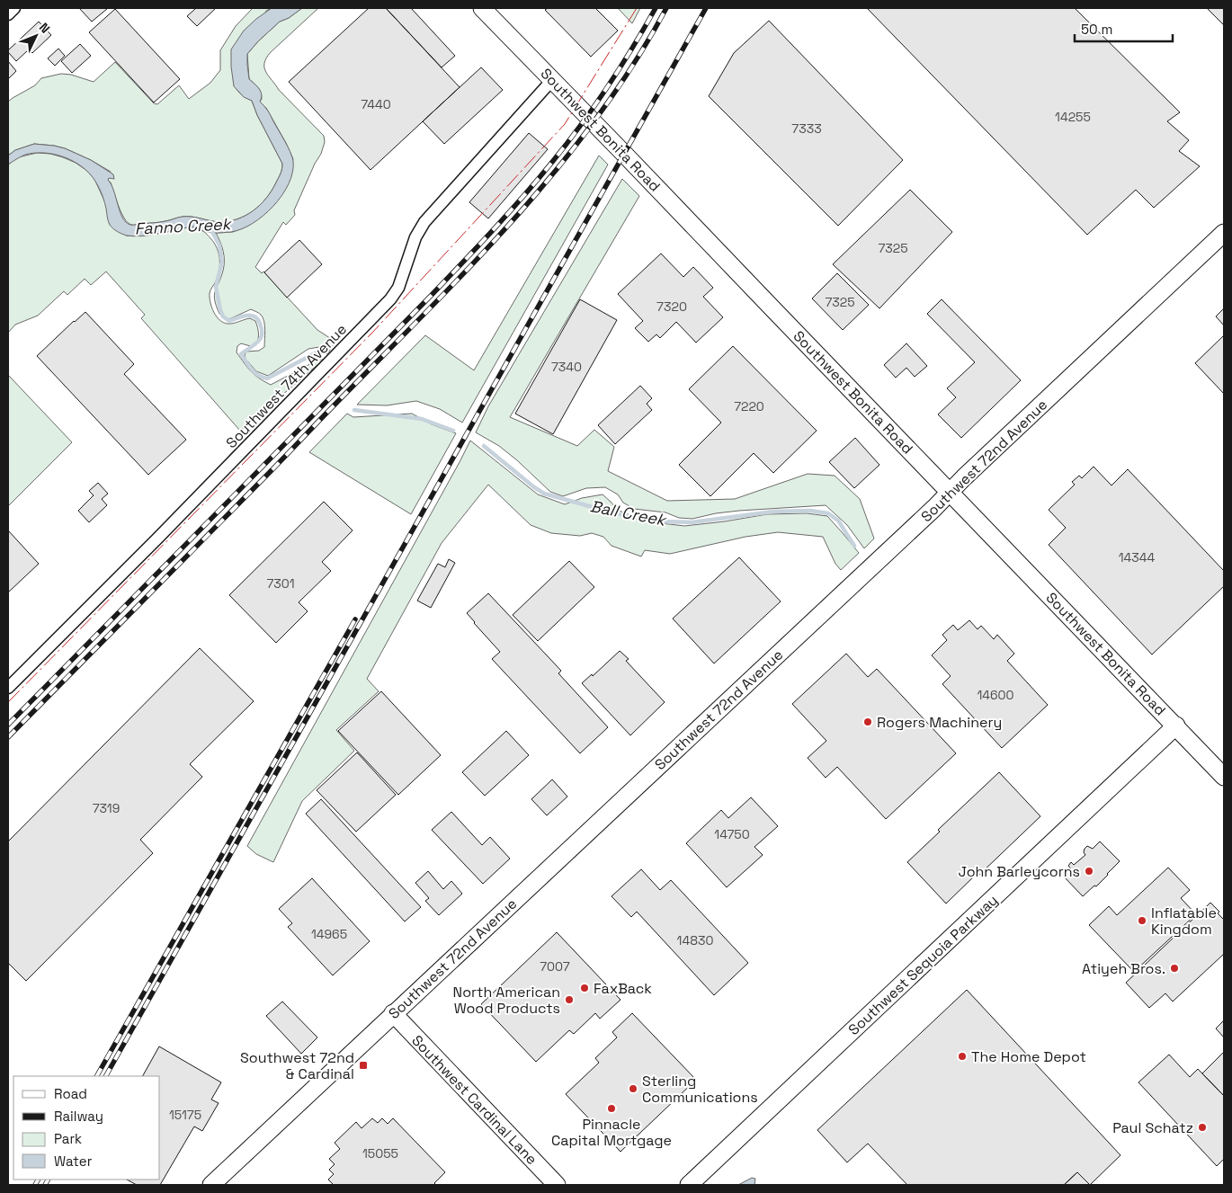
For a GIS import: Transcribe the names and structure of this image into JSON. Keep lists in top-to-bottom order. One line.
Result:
{"streets":{"main road":["Southwest Bonita Road","Southwest 72nd Avenue","Southwest Sequoia Parkway","Southwest Cardinal Lane"],"street":["Southwest 74th Avenue"]},"crossings":[["Southwest Bonita Road","Southwest 74th Avenue"],["Southwest Bonita Road","Southwest 72nd Avenue"],["Southwest Bonita Road","Southwest Sequoia Parkway"],["Southwest 72nd Avenue","Southwest Cardinal Lane"]],"water":["Fanno Creek","Ball Creek"],"places":{"other":["Rogers Machinery","John Barleycorns","Inflatable Kingdom","Atiyeh Bros.","FaxBack","North American Wood Products","The Home Depot","Sterling Communications","Pinnacle Capital Mortgage","Paul Schatz"],"transit":["Southwest 72nd & Cardinal"]},"house_numbers":["7440","14255","7333","7325","7325","7320","7340","7220","14344","7301","14600","7319","14750","14965","14830","7007","15175","15055"],"legend":["Road","Railway","Park","Water"],"scale_bar":"50 m","north":"top right"}
